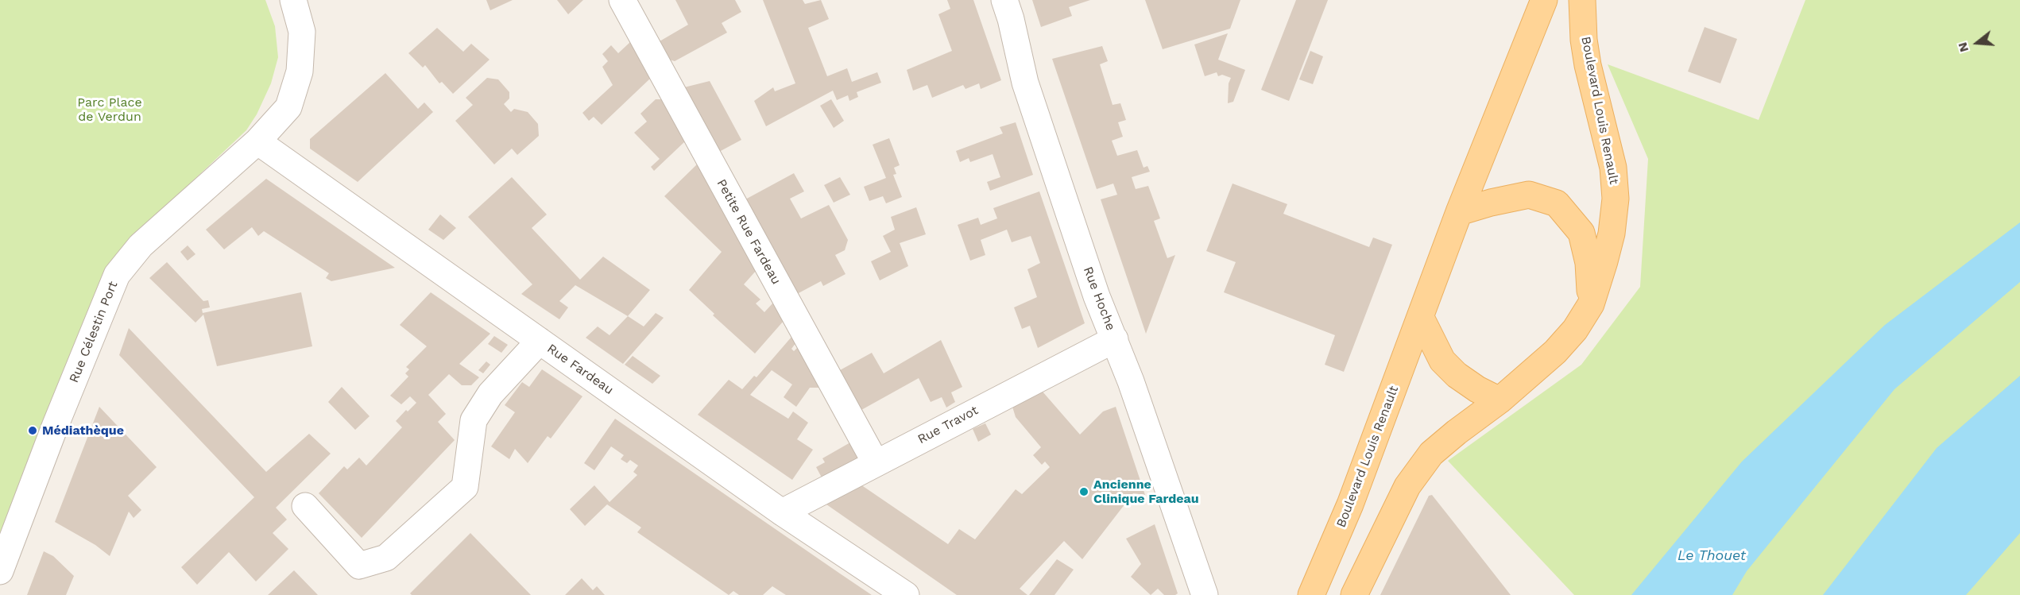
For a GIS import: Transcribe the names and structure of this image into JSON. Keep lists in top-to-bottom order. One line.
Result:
{"streets":{"main road":["Boulevard Louis Renault"],"street":["Petite Rue Fardeau","Rue Hoche","Rue Célestin Port","Rue Fardeau","Rue Travot"]},"crossings":[["Petite Rue Fardeau","Rue Travot"],["Rue Hoche","Rue Travot"],["Rue Célestin Port","Rue Fardeau"],["Rue Fardeau","Rue Travot"]],"water":["Le Thouet"],"parks":["Parc Place de Verdun"],"places":["Médiathèque","Ancienne Clinique Fardeau"],"north":"left"}
